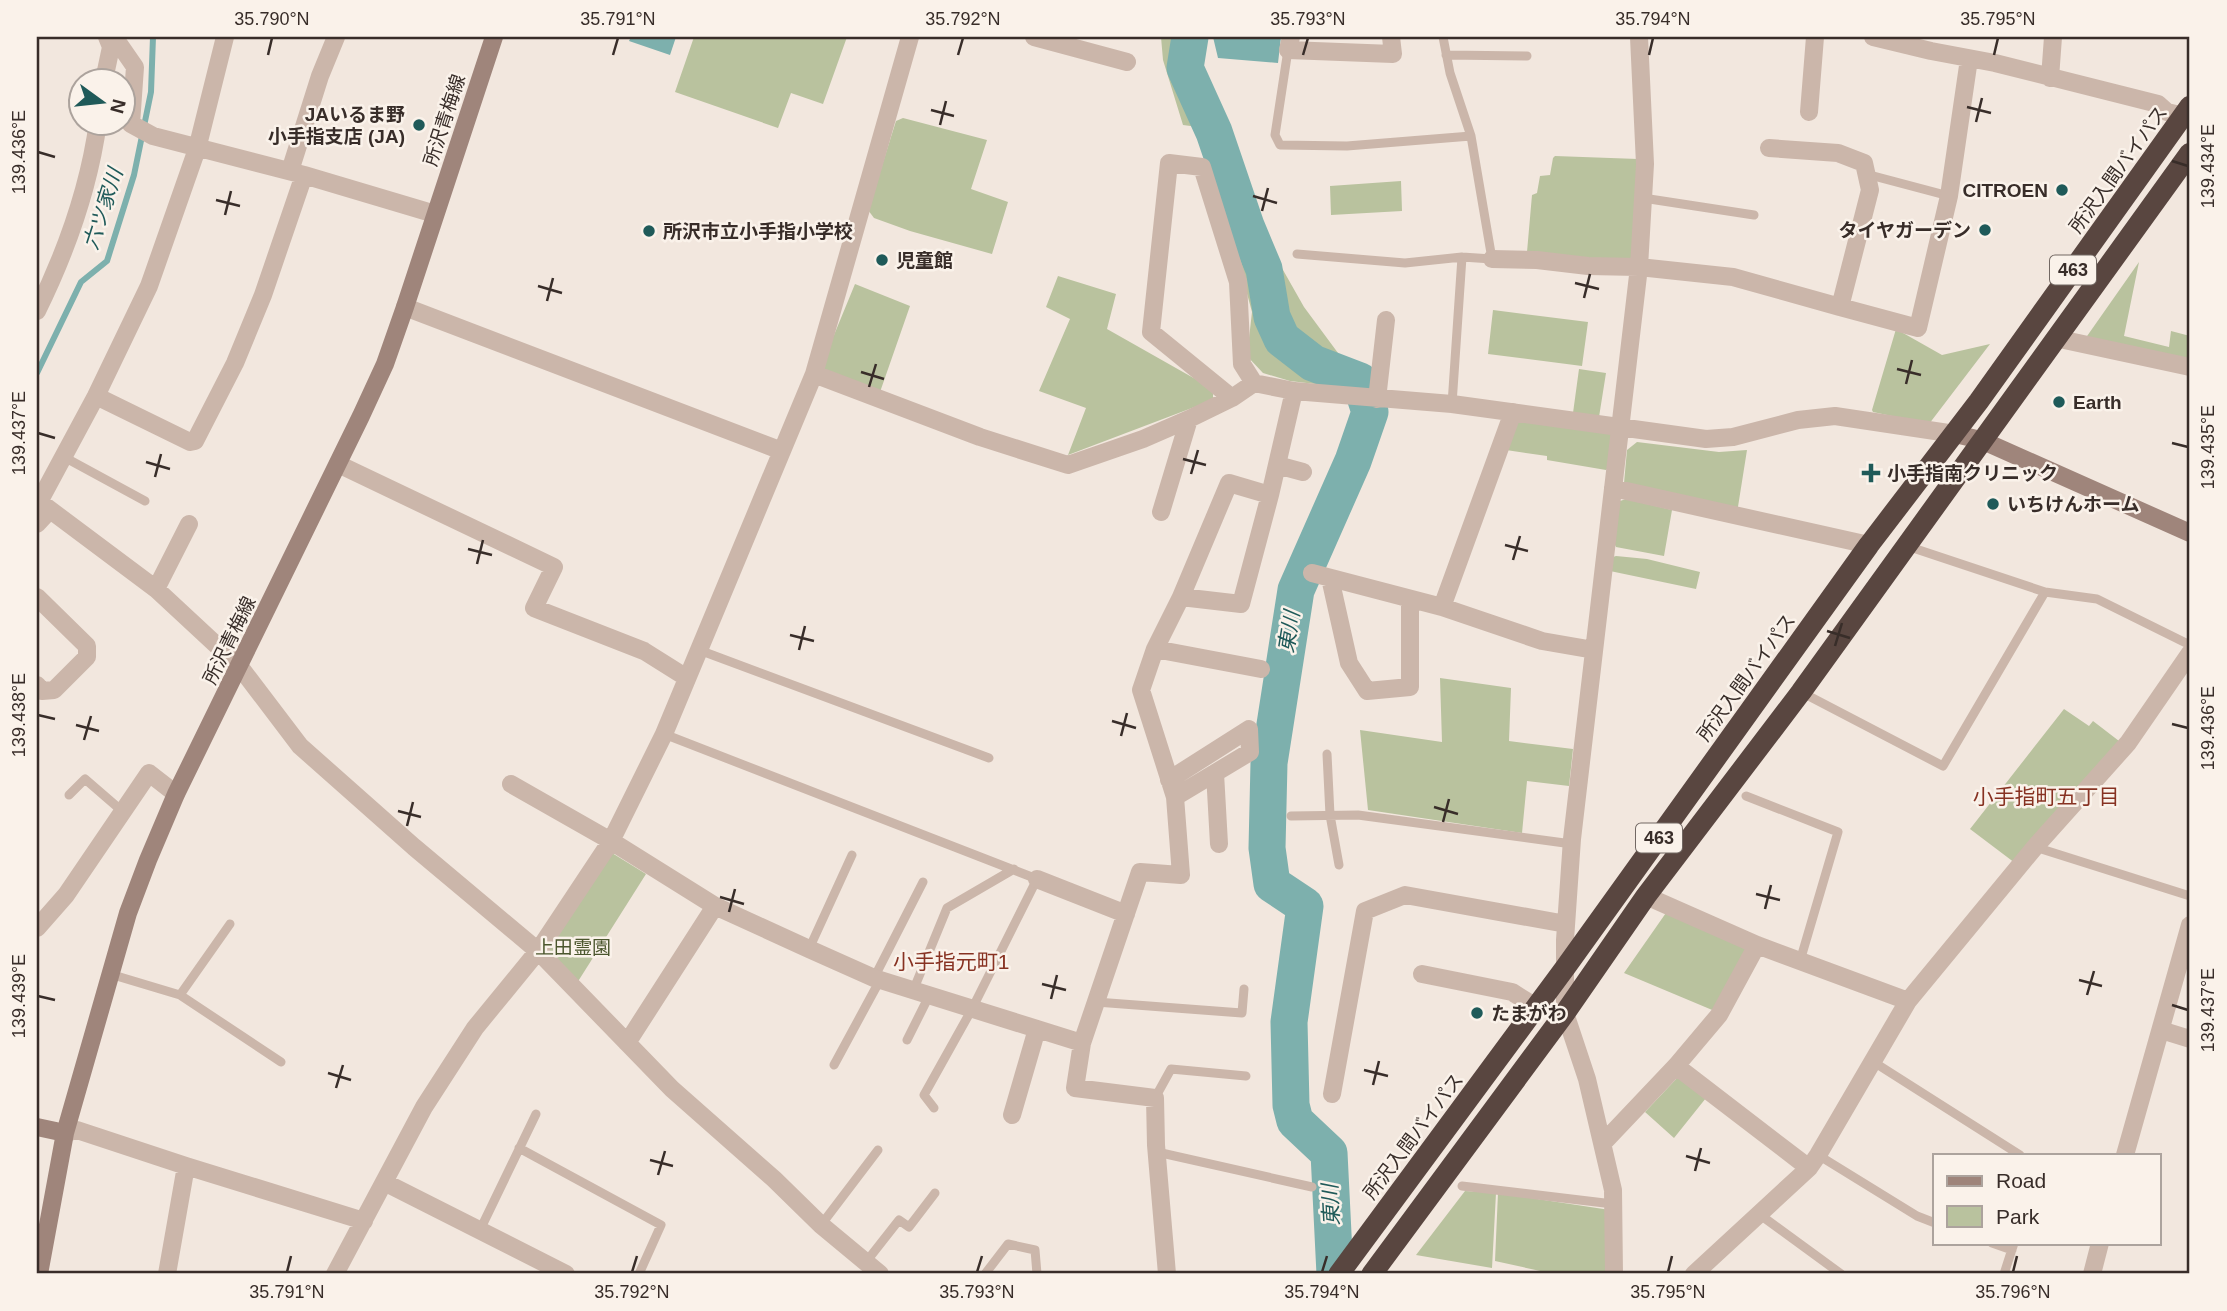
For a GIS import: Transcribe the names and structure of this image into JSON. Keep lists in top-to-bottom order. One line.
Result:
{"streets":{"highway":["所沢入間バイパス","463"],"main road":["所沢青梅線"]},"districts":["小手指町五丁目","小手指元町1"],"water":["六ツ家川","東川"],"parks":["上田霊園"],"places":{"other":["JAいるま野 小手指支店 (JA)","CITROEN","タイヤガーデン","所沢市立小手指小学校","児童館","Earth","いちけんホーム","たまがわ"],"health":["小手指南クリニック"]},"legend":["Road","Park"],"north":"right","coordinates":["35.790°N","35.791°N","35.792°N","35.793°N","35.794°N","35.795°N","139.436°E","139.434°E","139.437°E","139.435°E","139.438°E","139.439°E","35.796°N"]}
